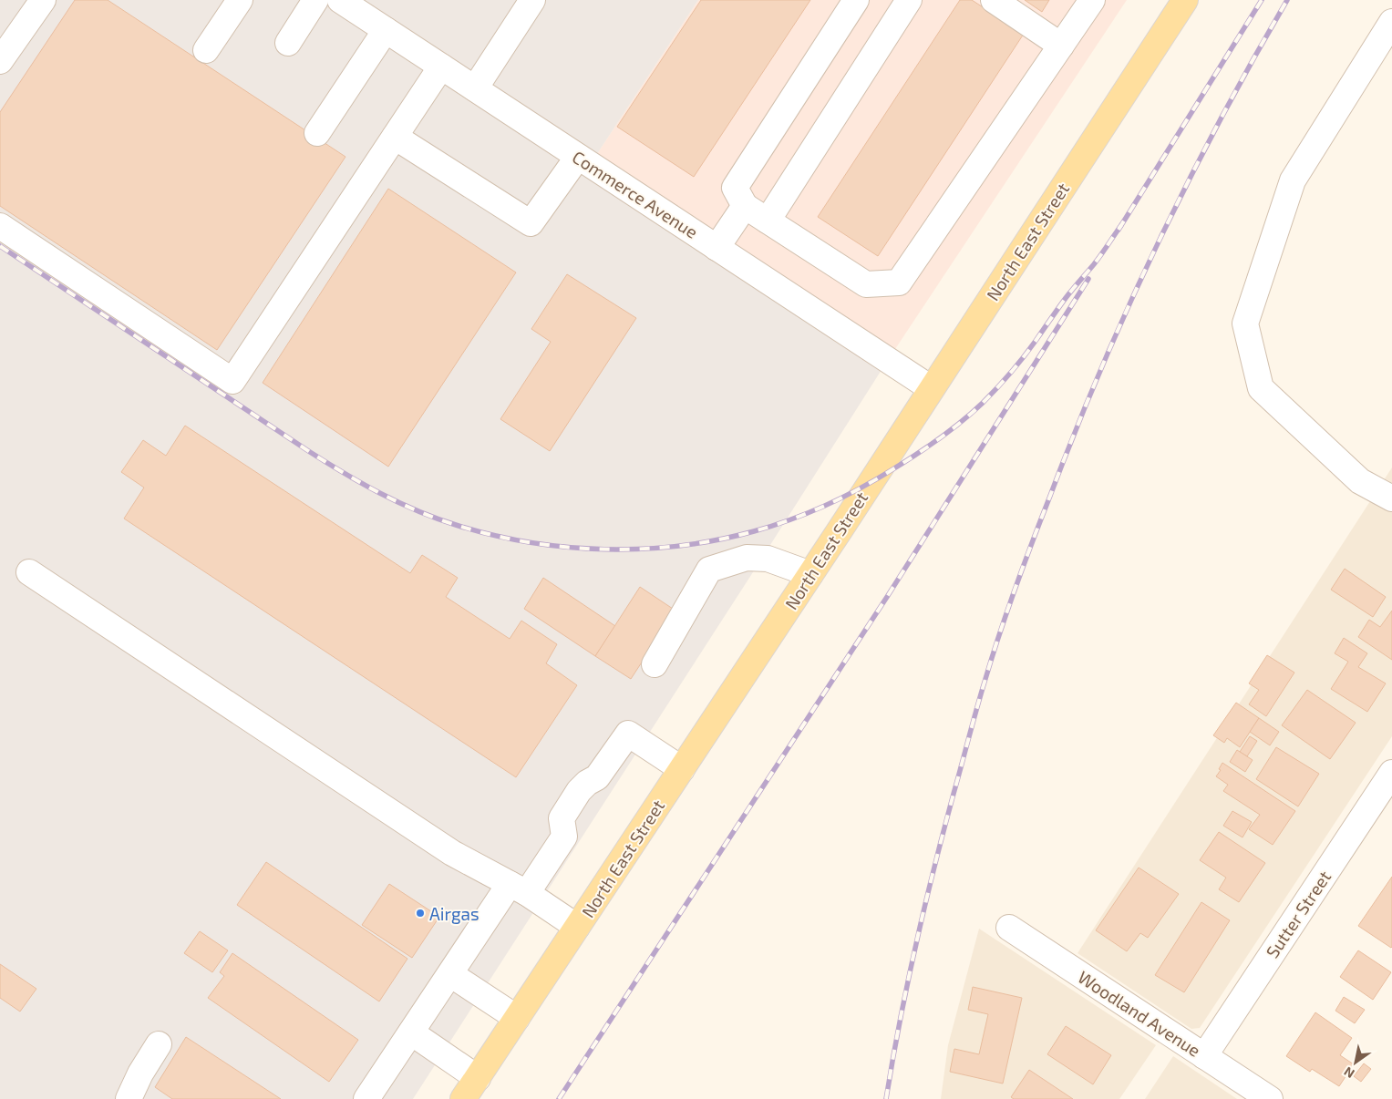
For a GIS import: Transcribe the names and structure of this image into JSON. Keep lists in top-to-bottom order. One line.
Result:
{"streets":{"main road":["North East Street"],"street":["Commerce Avenue","Sutter Street","Woodland Avenue"]},"crossings":[["Commerce Avenue","North East Street"],["Sutter Street","Woodland Avenue"]],"places":["Airgas"],"north":"bottom left"}
